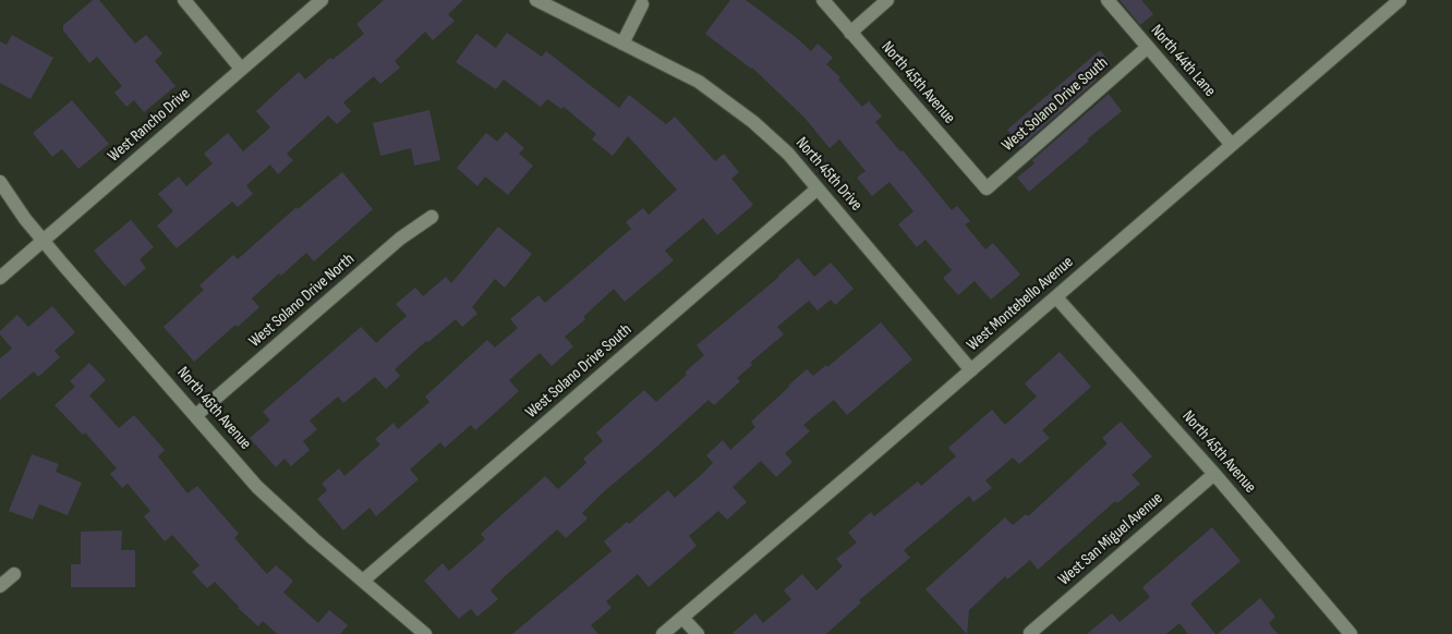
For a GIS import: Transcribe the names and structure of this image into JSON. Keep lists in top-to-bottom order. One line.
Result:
{"streets":{"street":["North 44th Lane","North 45th Avenue","West Solano Drive South","West Rancho Drive","North 45th Drive","West Solano Drive North","West Montebello Avenue","North 46th Avenue","West San Miguel Avenue"]},"crossings":[["North 44th Lane","West Solano Drive South"],["North 44th Lane","West Montebello Avenue"],["North 45th Avenue","West Solano Drive South"],["North 45th Avenue","West Montebello Avenue"],["North 45th Avenue","West San Miguel Avenue"],["West Solano Drive South","North 45th Drive"],["West Solano Drive South","North 46th Avenue"],["West Rancho Drive","North 46th Avenue"],["North 45th Drive","West Montebello Avenue"],["West Solano Drive North","North 46th Avenue"]]}
